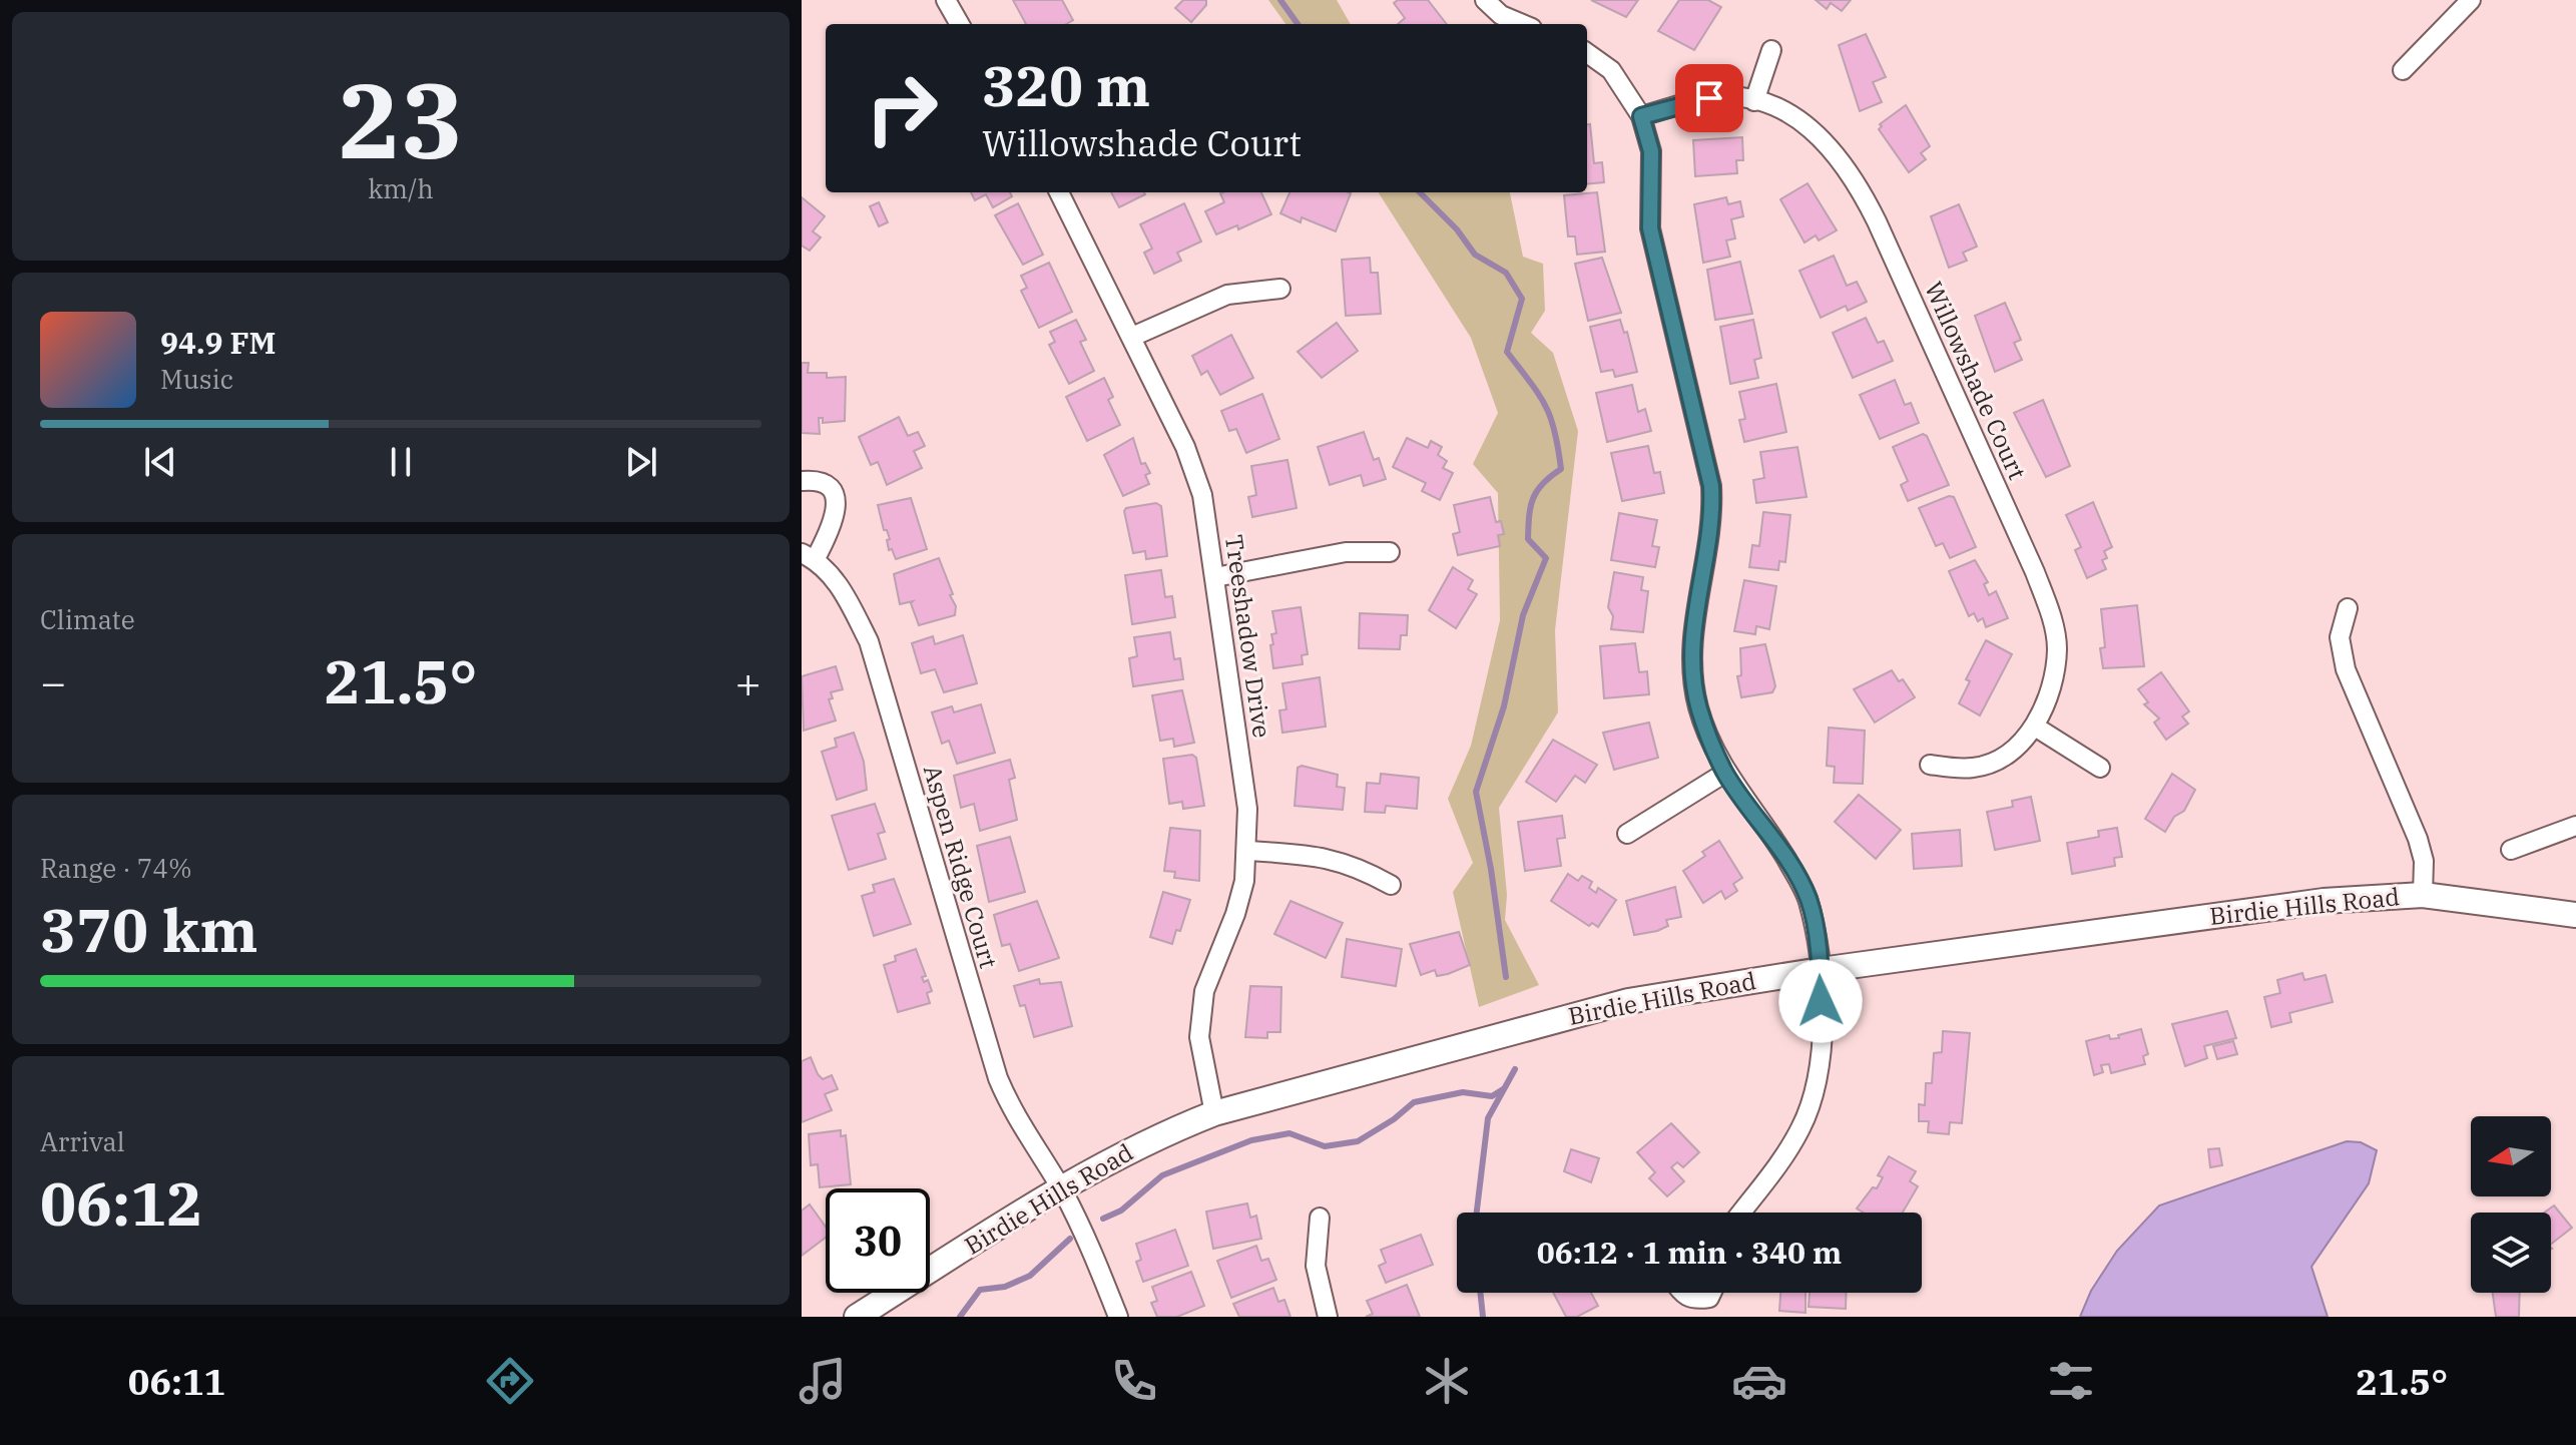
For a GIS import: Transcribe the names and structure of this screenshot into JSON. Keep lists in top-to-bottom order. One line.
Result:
{"streets":{"main road":["Birdie Hills Road"],"street":["Willowshade Court","Treeshadow Drive","Aspen Ridge Court"]},"crossings":[["Treeshadow Drive","Birdie Hills Road"],["Aspen Ridge Court","Birdie Hills Road"]],"north":"left","page":{"tile":[["23","km/h"],"Climate",["Range · 74%","370 km"],["Arrival","06:12"]],"turn":["320 m","Willowshade Court"],"song":["94.9 FM","Music"],"heat":["−","21.5°","+"],"limit":"30","trip":"06:12 · 1 min · 340 m","tabs":["06:11","21.5°"]}}
